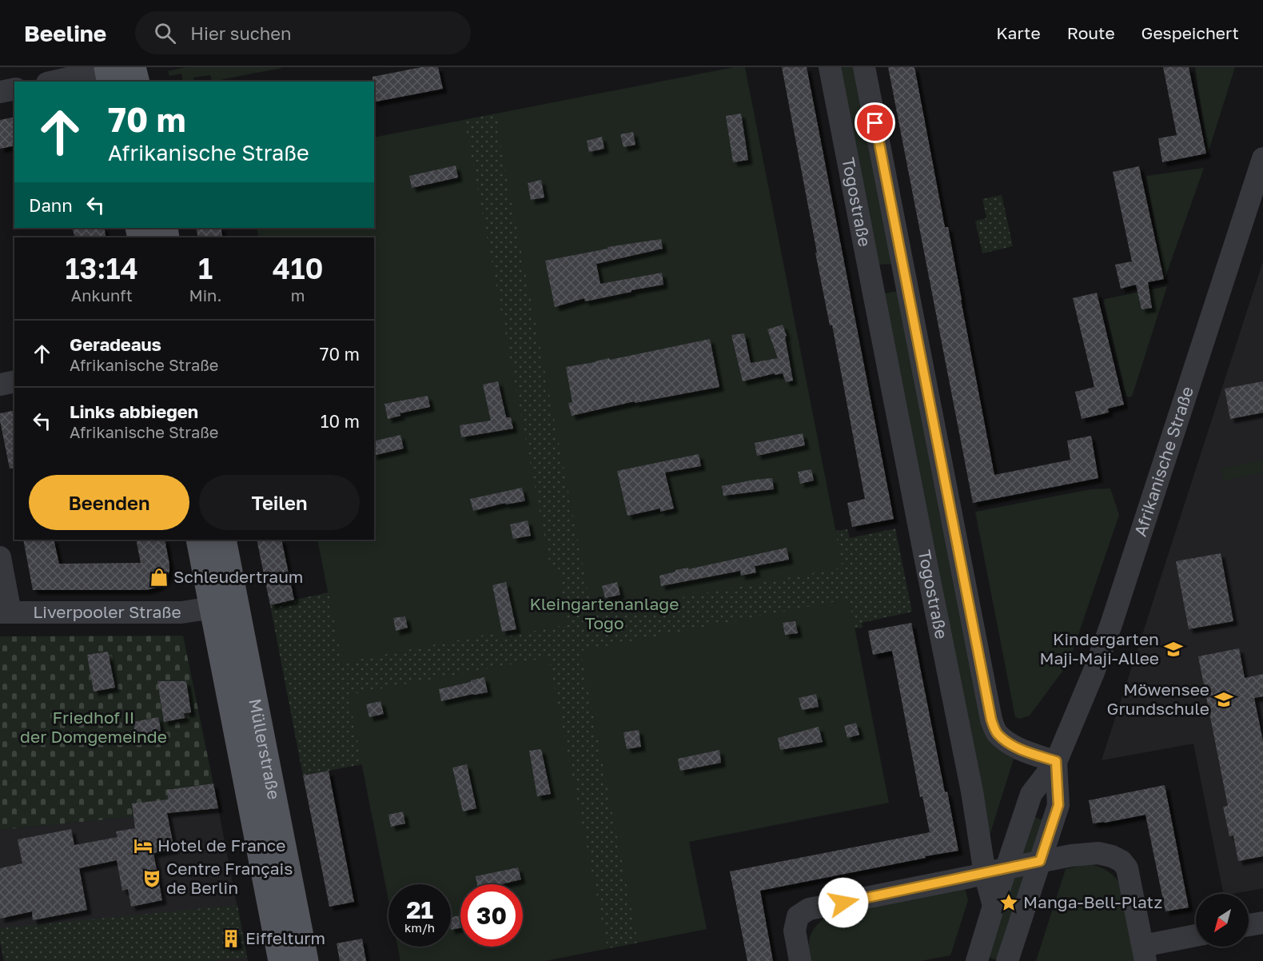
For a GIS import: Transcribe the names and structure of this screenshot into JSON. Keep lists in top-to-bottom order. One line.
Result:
{"streets":{"main road":["Müllerstraße"],"street":["Togostraße","Afrikanische Straße","Liverpooler Straße"]},"crossings":[["Togostraße","Afrikanische Straße"],["Liverpooler Straße","Müllerstraße"]],"parks":["Kleingartenanlage Togo","Friedhof II der Domgemeinde"],"places":{"shop":["Schleudertraum"],"school or university":["Kindergarten Maji-Maji-Allee","Möwensee Grundschule"],"hotel":["Hotel de France"],"theatre":["Centre Français de Berlin"],"place":["Manga-Bell-Platz"],"building":["Eiffelturm"]},"north":"bottom left","page":{"header":"Beeline","search":"Hier suchen","nav":["Karte","Route","Gespeichert"],"turn":["70 m","Afrikanische Straße"],"then":"Dann","eta":["13:14","Ankunft","1","Min.","410","m"],"list":[{"name":"Geradeaus","note":"Afrikanische Straße","value":"70 m"},{"name":"Links abbiegen","note":"Afrikanische Straße","value":"10 m"}],"buttons":["Beenden","Teilen"],"speed":"21 km/h","limit":"30"}}
